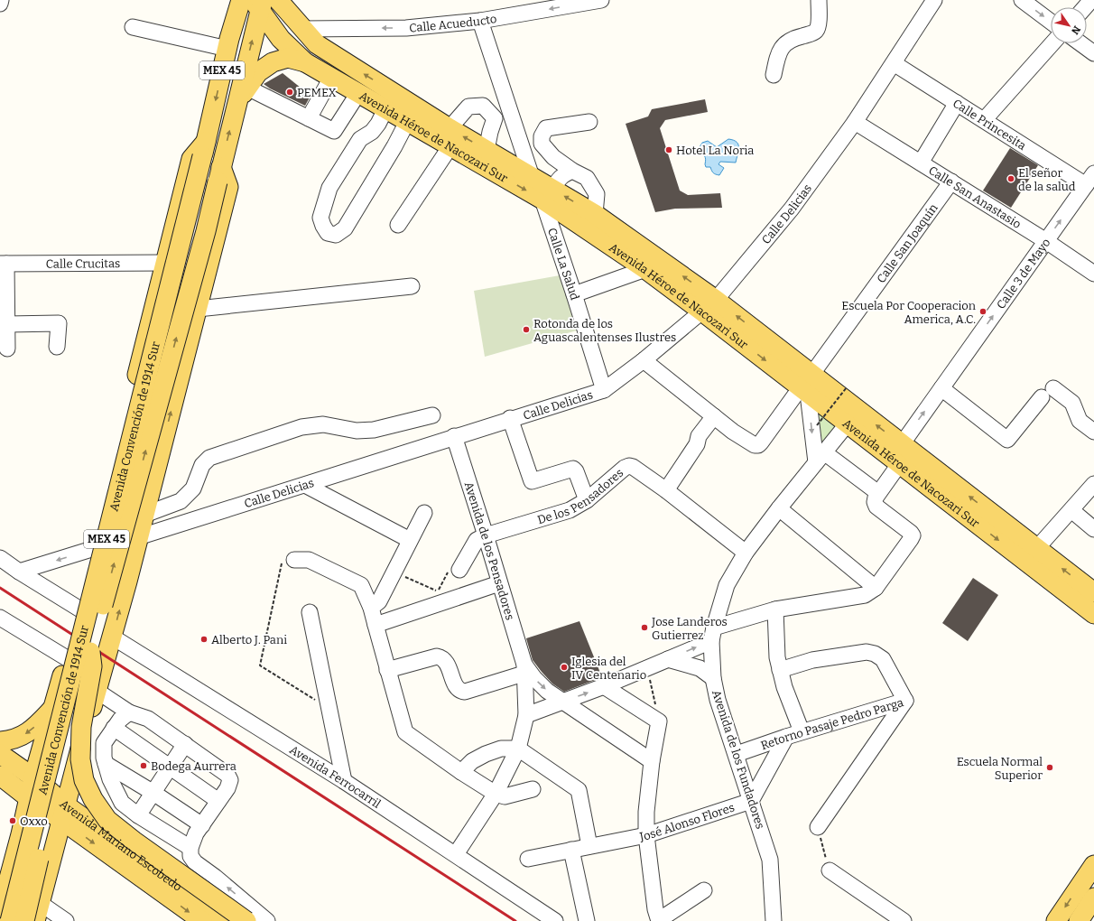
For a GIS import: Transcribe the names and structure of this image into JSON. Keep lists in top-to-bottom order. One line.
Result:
{"streets":{"main road":["MEX 45","Avenida Héroe de Nacozari Sur","Avenida Convención de 1914 Sur","Avenida Mariano Escobedo"],"street":["Calle Acueducto","Calle Princesita","Calle San Anastasio","Calle Delicias","Calle San Joaquín","Calle Crucitas","Calle La Salud","Calle 3 de Mayo","De los Pensadores","Avenida de los Pensadores","Retorno Pasaje Pedro Parga","Avenida de los Fundadores","Avenida Ferrocarril","José Alonso Flores"]},"crossings":[["Calle Acueducto","Avenida Héroe de Nacozari Sur"],["MEX 45","Avenida Héroe de Nacozari Sur"],["MEX 45","Avenida Convención de 1914 Sur"],["Calle Princesita","Calle Delicias"],["Calle Princesita","Calle 3 de Mayo"],["Avenida Héroe de Nacozari Sur","Calle Delicias"],["Avenida Héroe de Nacozari Sur","Calle San Joaquín"],["Avenida Héroe de Nacozari Sur","Calle La Salud"],["Avenida Héroe de Nacozari Sur","Calle 3 de Mayo"],["Avenida Héroe de Nacozari Sur","Avenida de los Fundadores"],["Calle San Anastasio","Calle Delicias"],["Calle San Anastasio","Calle San Joaquín"],["Calle San Anastasio","Calle 3 de Mayo"],["Calle Delicias","Calle La Salud"],["Calle Delicias","Avenida Convención de 1914 Sur"],["Calle Delicias","Avenida de los Pensadores"],["Calle Crucitas","Avenida Convención de 1914 Sur"],["Avenida Convención de 1914 Sur","Avenida Mariano Escobedo"],["De los Pensadores","Avenida de los Pensadores"],["Avenida de los Pensadores","Avenida Ferrocarril"],["Retorno Pasaje Pedro Parga","Avenida de los Fundadores"],["Avenida de los Fundadores","José Alonso Flores"]],"one_way":["Calle Acueducto","Calle 3 de Mayo"],"places":["PEMEX","Hotel La Noria","El señor de la salud","Escuela Por Cooperacion America, A.C.","Rotonda de los Aguascalentenses Ilustres","Jose Landeros Gutierrez","Alberto J. Pani","Iglesia del IV Centenario","Bodega Aurrera","Escuela Normal Superior","Oxxo"],"north":"bottom right"}
